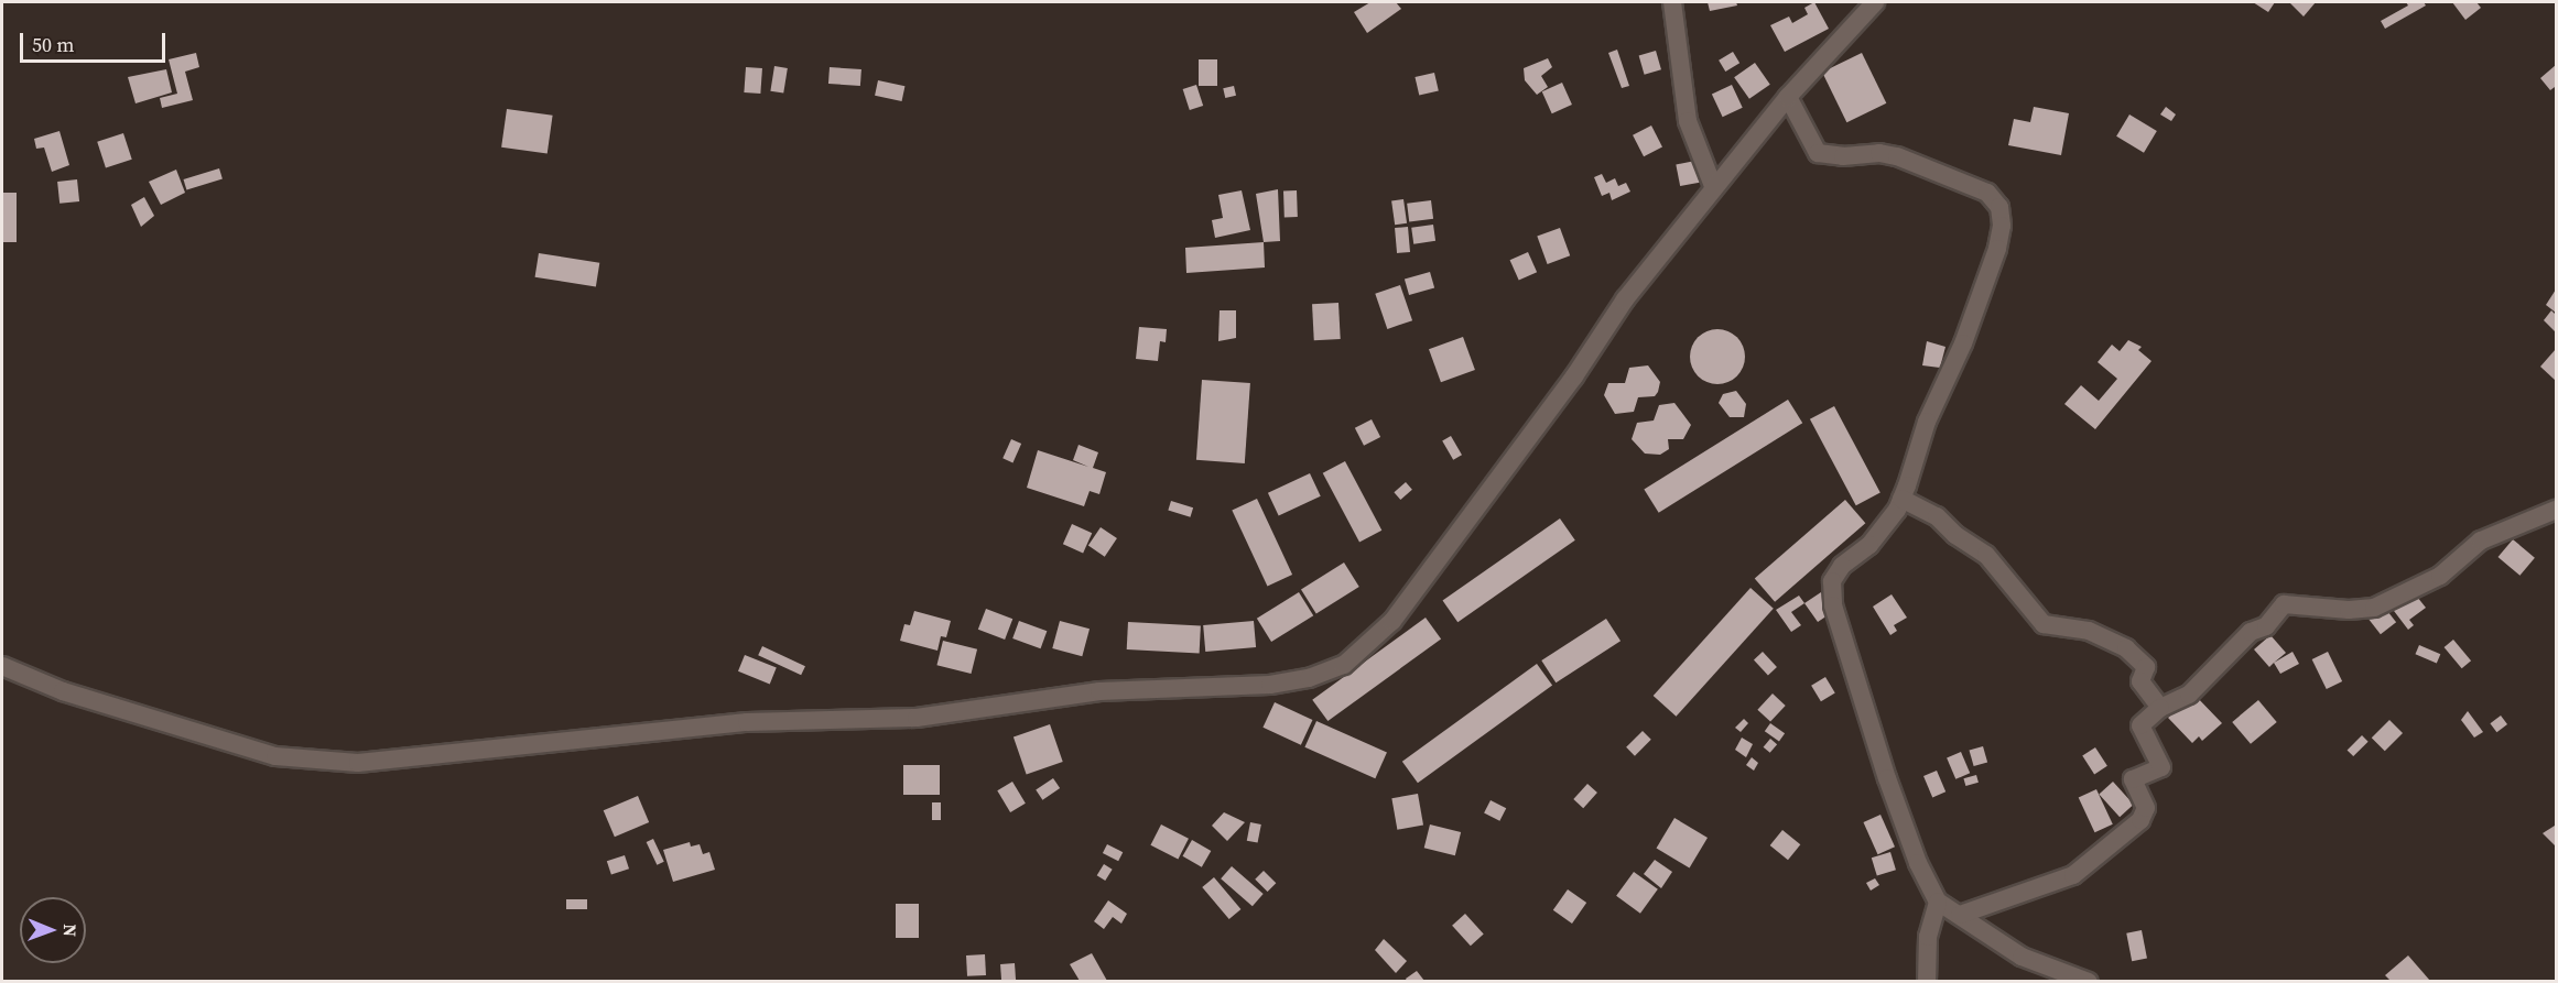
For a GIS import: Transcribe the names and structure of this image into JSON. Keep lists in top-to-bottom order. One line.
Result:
{"scale_bar":"50 m","north":"right"}
